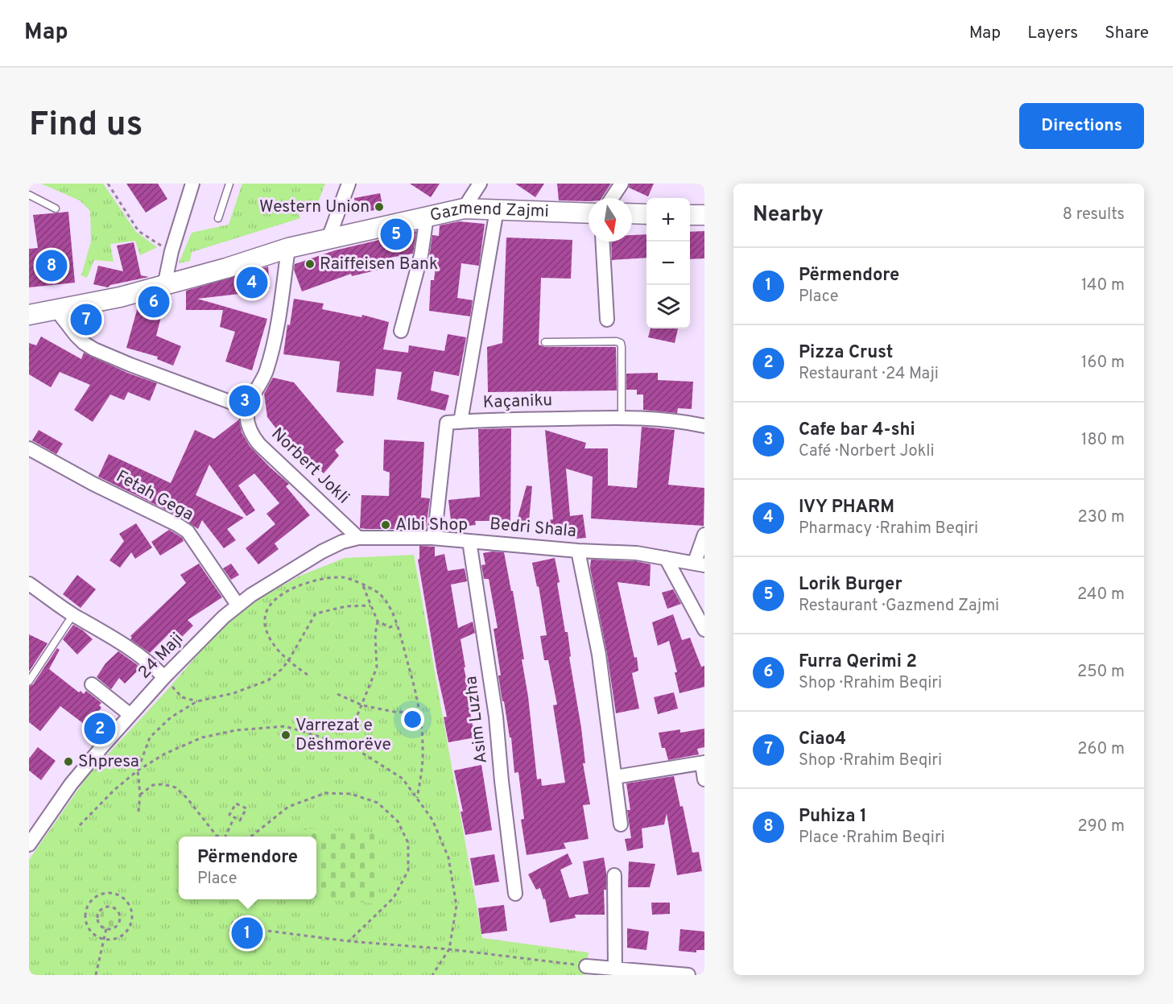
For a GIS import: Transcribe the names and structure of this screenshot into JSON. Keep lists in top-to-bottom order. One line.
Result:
{"streets":{"street":["Gazmend Zajmi","Kaçaniku","Norbert Jokli","Fetah Gega","Bedri Shala","24 Maji","Asim Luzha"]},"crossings":[["Kaçaniku","Bedri Shala"],["Norbert Jokli","Bedri Shala"],["Norbert Jokli","24 Maji"],["Fetah Gega","24 Maji"],["Bedri Shala","24 Maji"],["Bedri Shala","Asim Luzha"]],"places":["Western Union","Raiffeisen Bank","Albi Shop","Varrezat e Dëshmorëve","Shpresa"],"north":"bottom","page":{"header":"Map","nav":["Map","Layers","Share"],"buttons":"Directions","title":"Find us","heading":["Nearby","8 results"],"map_buttons":["+","−"],"pins":["5","8","4","6","7","3","2","1"],"list":[{"mark":"1","name":"Përmendore","note":"Place","value":"140 m"},{"mark":"2","name":"Pizza Crust","note":"Restaurant · 24 Maji","value":"160 m"},{"mark":"3","name":"Cafe bar 4-shi","note":"Café · Norbert Jokli","value":"180 m"},{"mark":"4","name":"IVY PHARM","note":"Pharmacy · Rrahim Beqiri","value":"230 m"},{"mark":"5","name":"Lorik Burger","note":"Restaurant · Gazmend Zajmi","value":"240 m"},{"mark":"6","name":"Furra Qerimi 2","note":"Shop · Rrahim Beqiri","value":"250 m"},{"mark":"7","name":"Ciao4","note":"Shop · Rrahim Beqiri","value":"260 m"},{"mark":"8","name":"Puhiza 1","note":"Place · Rrahim Beqiri","value":"290 m"}],"popup":["Përmendore","Place"]}}
